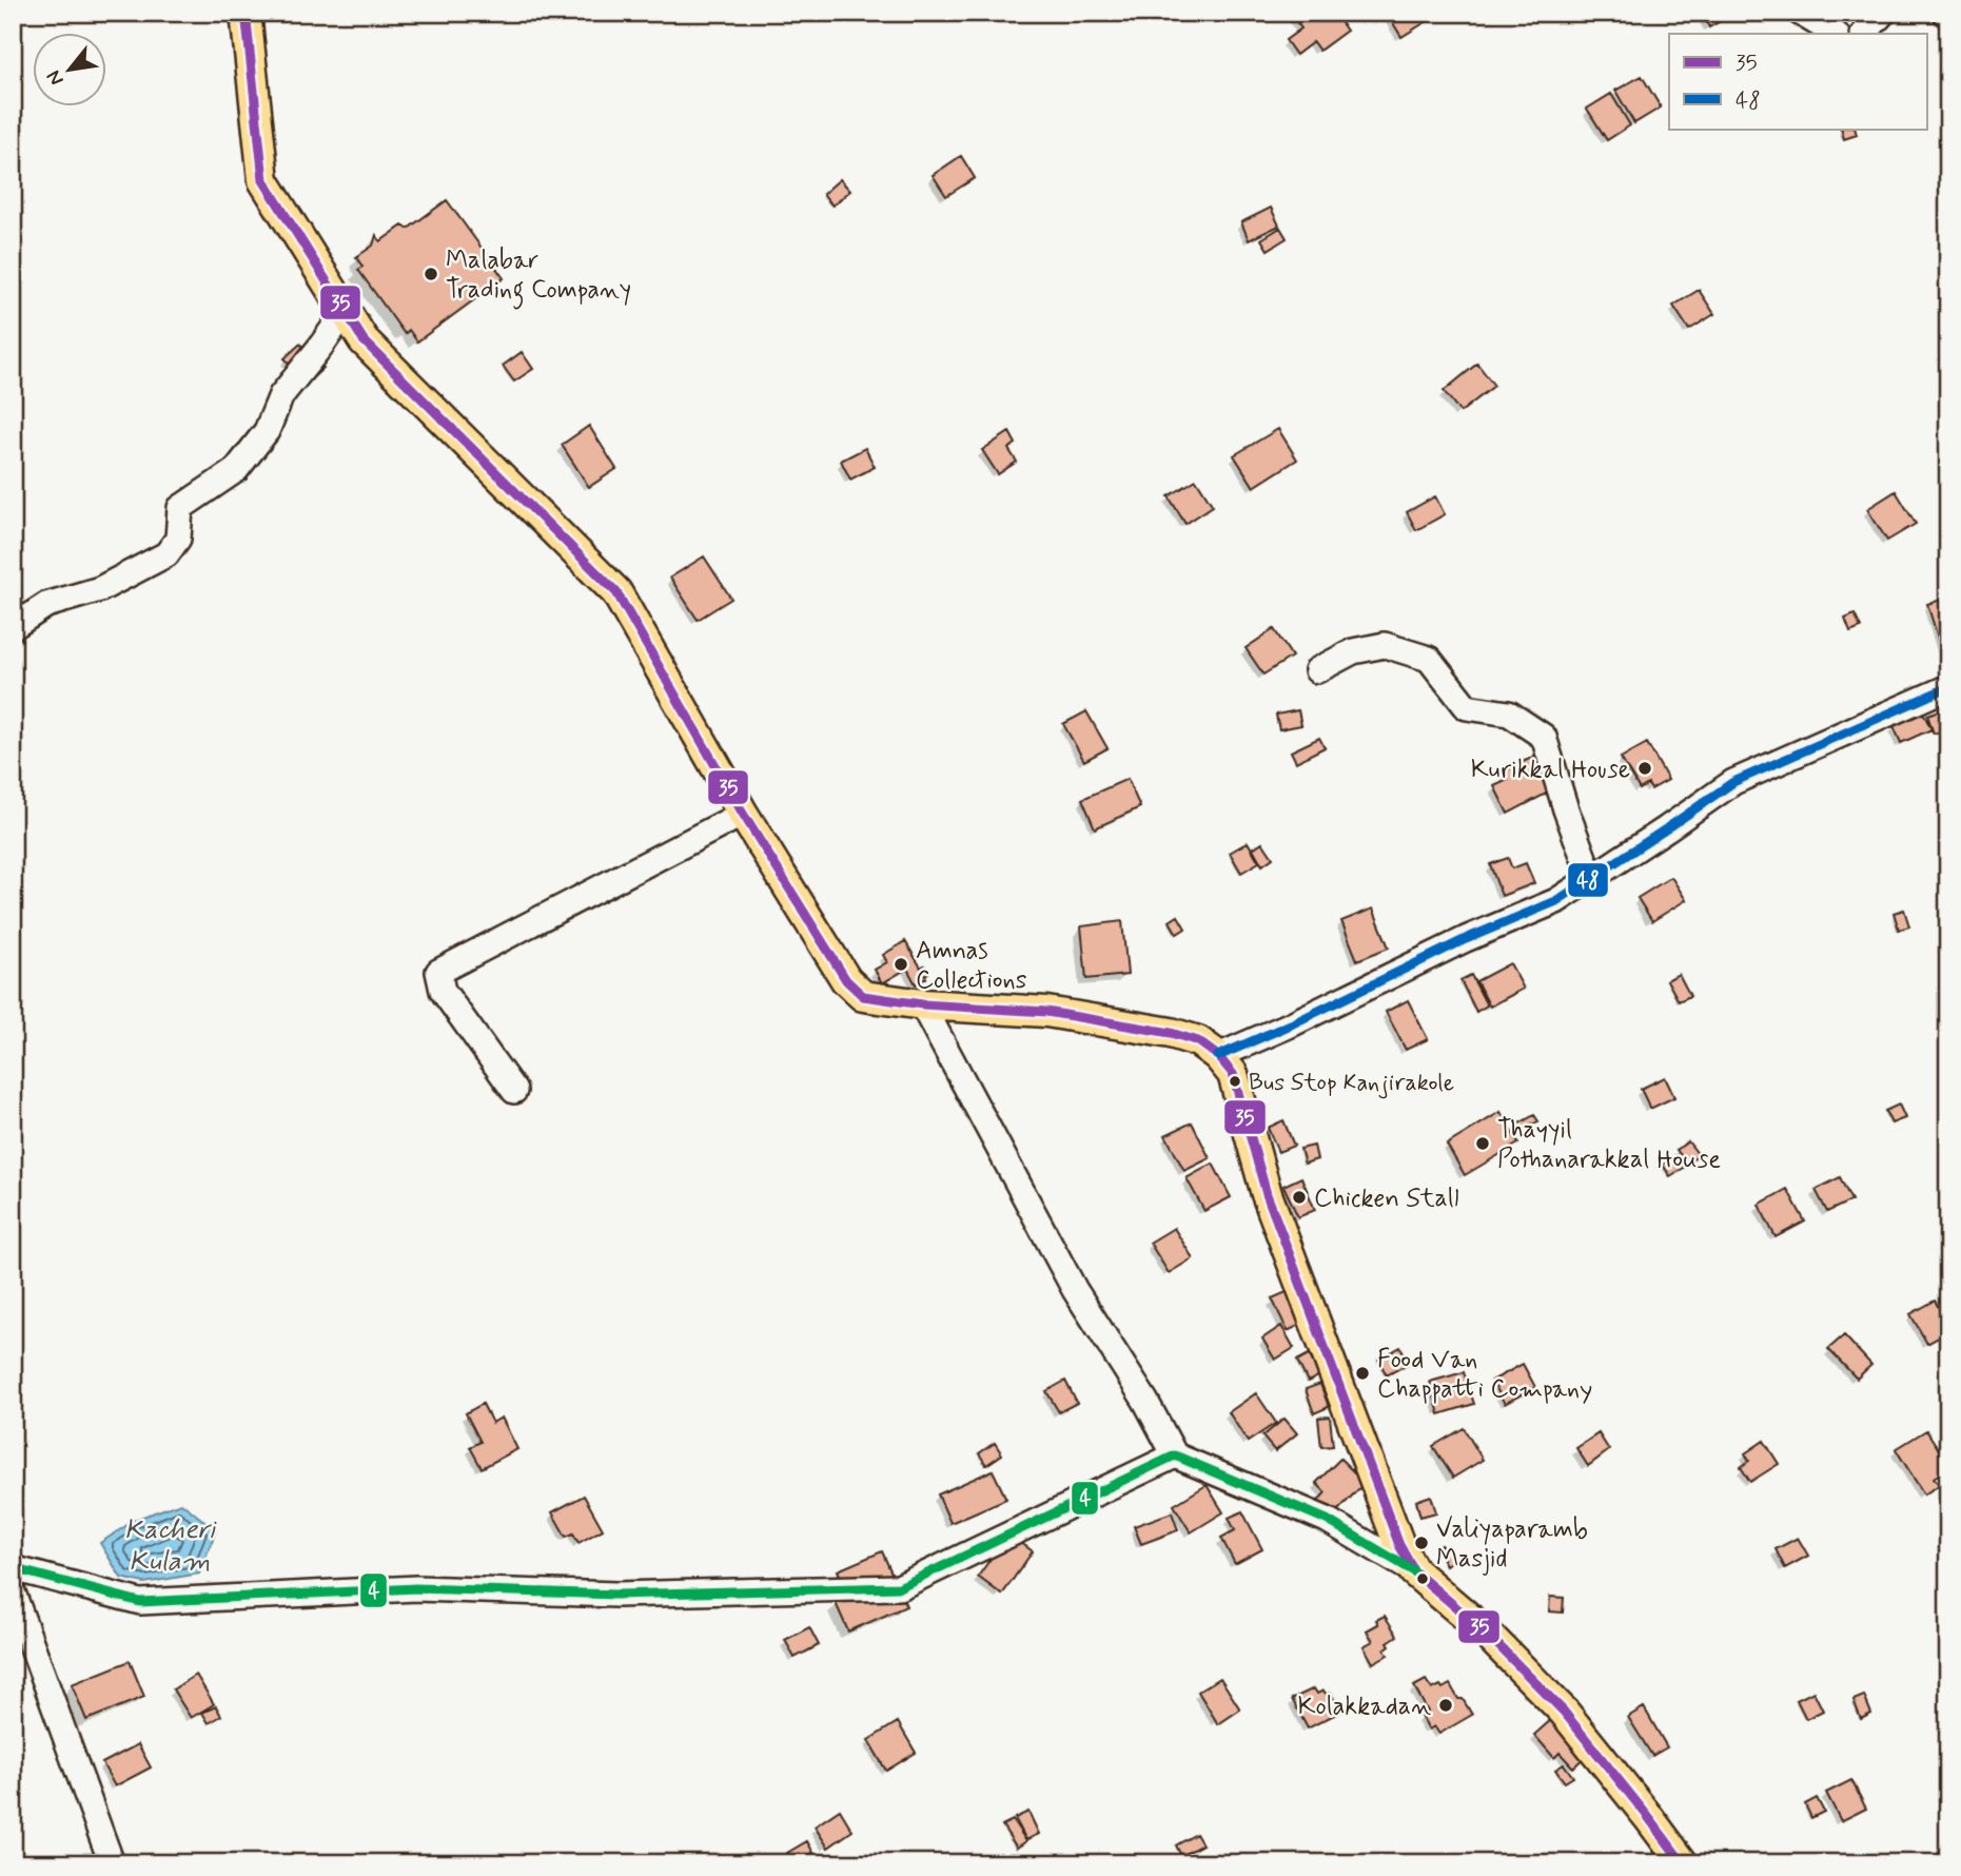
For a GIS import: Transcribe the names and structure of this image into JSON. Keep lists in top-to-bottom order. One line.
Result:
{"water":["Kacheri Kulam"],"places":["Malabar Trading Company","Kurikkal House","Amnas Collections","Bus Stop Kanjirakole","Thayyil Pothanarakkal House","Chicken Stall","Food Van Chappatti Company","Valiyaparamb Masjid","Kolakkadan"],"lines":["transit line 35","transit line 48","transit line 4"],"legend":["35","48"],"north":"bottom left"}
